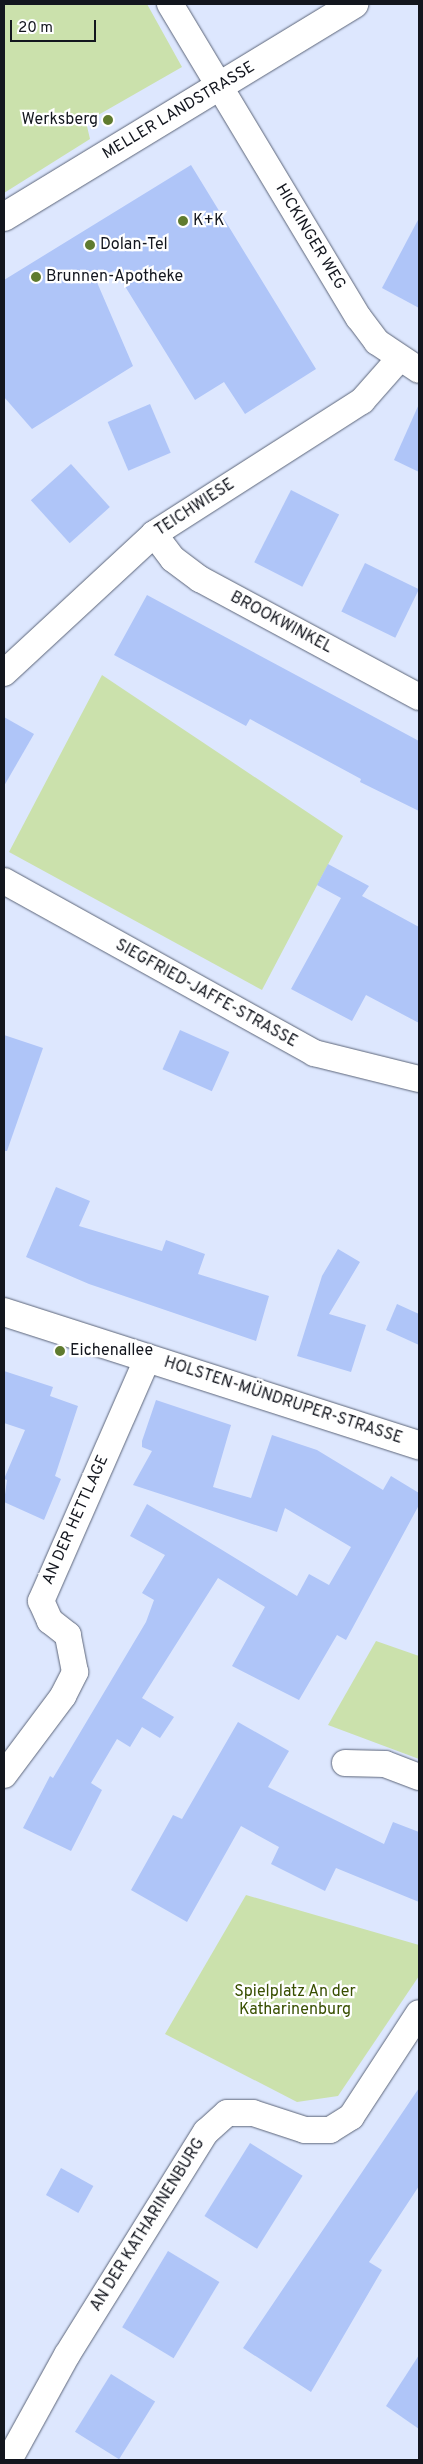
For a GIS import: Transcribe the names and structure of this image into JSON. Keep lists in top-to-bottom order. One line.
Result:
{"streets":{"street":["MELLER LANDSTRASSE","HICKINGER WEG","TEICHWIESE","BROOKWINKEL","SIEGFRIED-JAFFE-STRASSE","HOLSTEN-MÜNDRUPER-STRASSE","AN DER HETTLAGE","AN DER KATHARINENBURG"]},"crossings":[["MELLER LANDSTRASSE","HICKINGER WEG"],["HICKINGER WEG","TEICHWIESE"],["TEICHWIESE","BROOKWINKEL"],["HOLSTEN-MÜNDRUPER-STRASSE","AN DER HETTLAGE"]],"parks":["Spielplatz An der Katharinenburg"],"places":["Werksberg","K+K","Dolan-Tel","Brunnen-Apotheke","Eichenallee"],"scale_bar":"20 m"}
